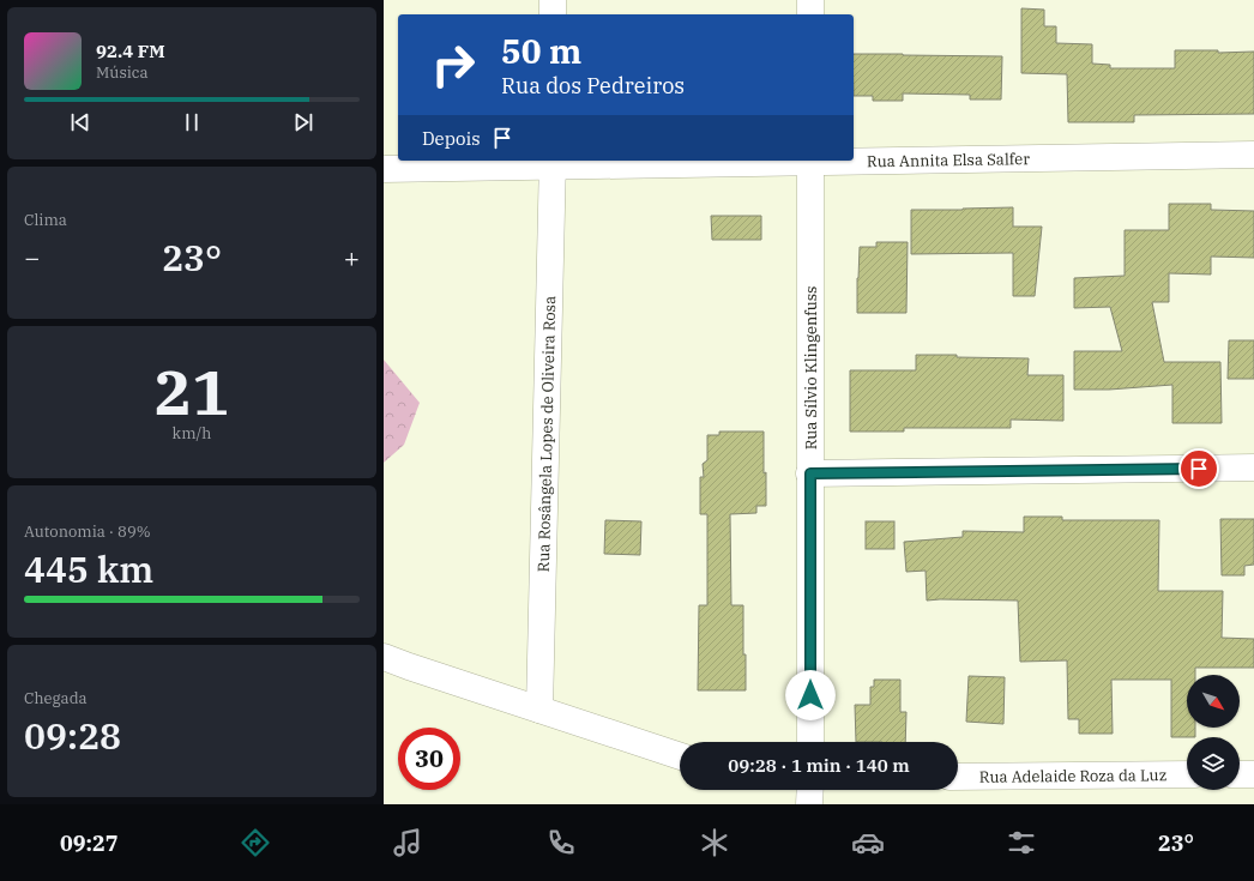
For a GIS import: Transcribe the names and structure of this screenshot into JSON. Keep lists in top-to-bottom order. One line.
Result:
{"streets":{"street":["Rua Annita Elsa Salfer","Rua Sílvio Klingenfuss","Rua Rosângela Lopes de Oliveira Rosa","Rua Adelaide Roza da Luz"]},"crossings":[["Rua Annita Elsa Salfer","Rua Rosângela Lopes de Oliveira Rosa"]],"north":"bottom right","page":{"turn":["50 m","Rua dos Pedreiros"],"song":["92.4 FM","Música"],"then":"Depois","tile":["Clima",["21","km/h"],["Autonomia · 89%","445 km"],["Chegada","09:28"]],"heat":["−","23°","+"],"limit":"30","trip":"09:28 · 1 min · 140 m","tabs":["09:27","23°"]}}
